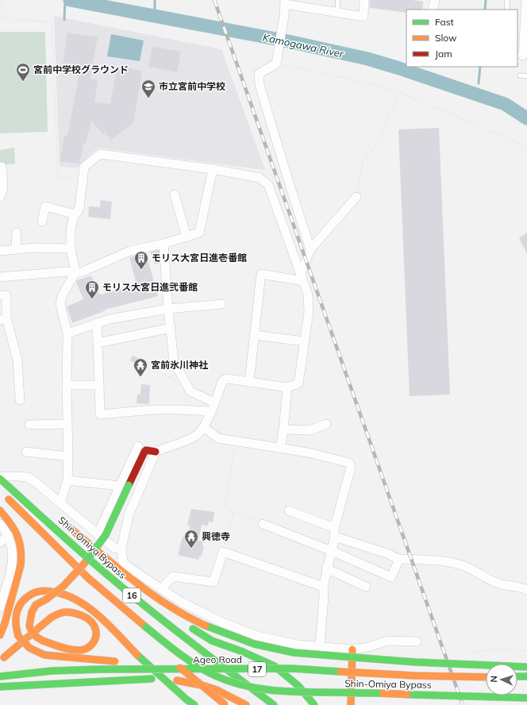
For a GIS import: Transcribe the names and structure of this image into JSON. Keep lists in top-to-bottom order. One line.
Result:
{"streets":{"main road":["Shin-Omiya Bypass","16","Ageo Road","17"]},"water":["Kamogawa River"],"places":{"sports":["宮前中学校グラウンド"],"school or university":["市立宮前中学校"],"building":["モリス大宮日進壱番館","モリス大宮日進弐番館"],"temple":["宮前氷川神社","興徳寺"]},"legend":["Fast","Slow","Jam"],"north":"left"}
